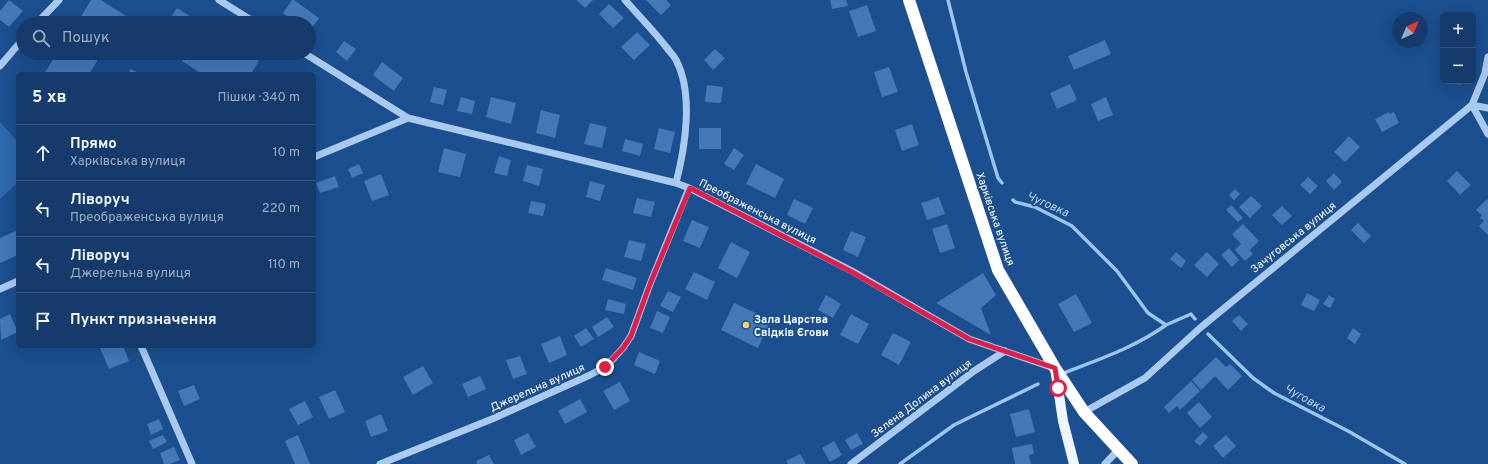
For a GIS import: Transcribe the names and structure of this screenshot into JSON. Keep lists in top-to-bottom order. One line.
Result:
{"streets":{"highway":["Харківська вулиця"],"street":["Преображенська вулиця","Зачуговська вулиця","Джерельна вулиця","Зелена Долина вулиця"]},"crossings":[["Преображенська вулиця","Харківська вулиця"],["Преображенська вулиця","Джерельна вулиця"],["Преображенська вулиця","Зелена Долина вулиця"]],"water":["Чуговка"],"places":["Зала Царства Свідків Єгови"],"north":"top right","page":{"map_buttons":["+","−"],"search":"Пошук","heading":["5 хв","Пішки · 340 m"],"list":[["Прямо","Харківська вулиця","10 m"],["Ліворуч","Преображенська вулиця","220 m"],["Ліворуч","Джерельна вулиця","110 m"],"Пункт призначення"]}}
